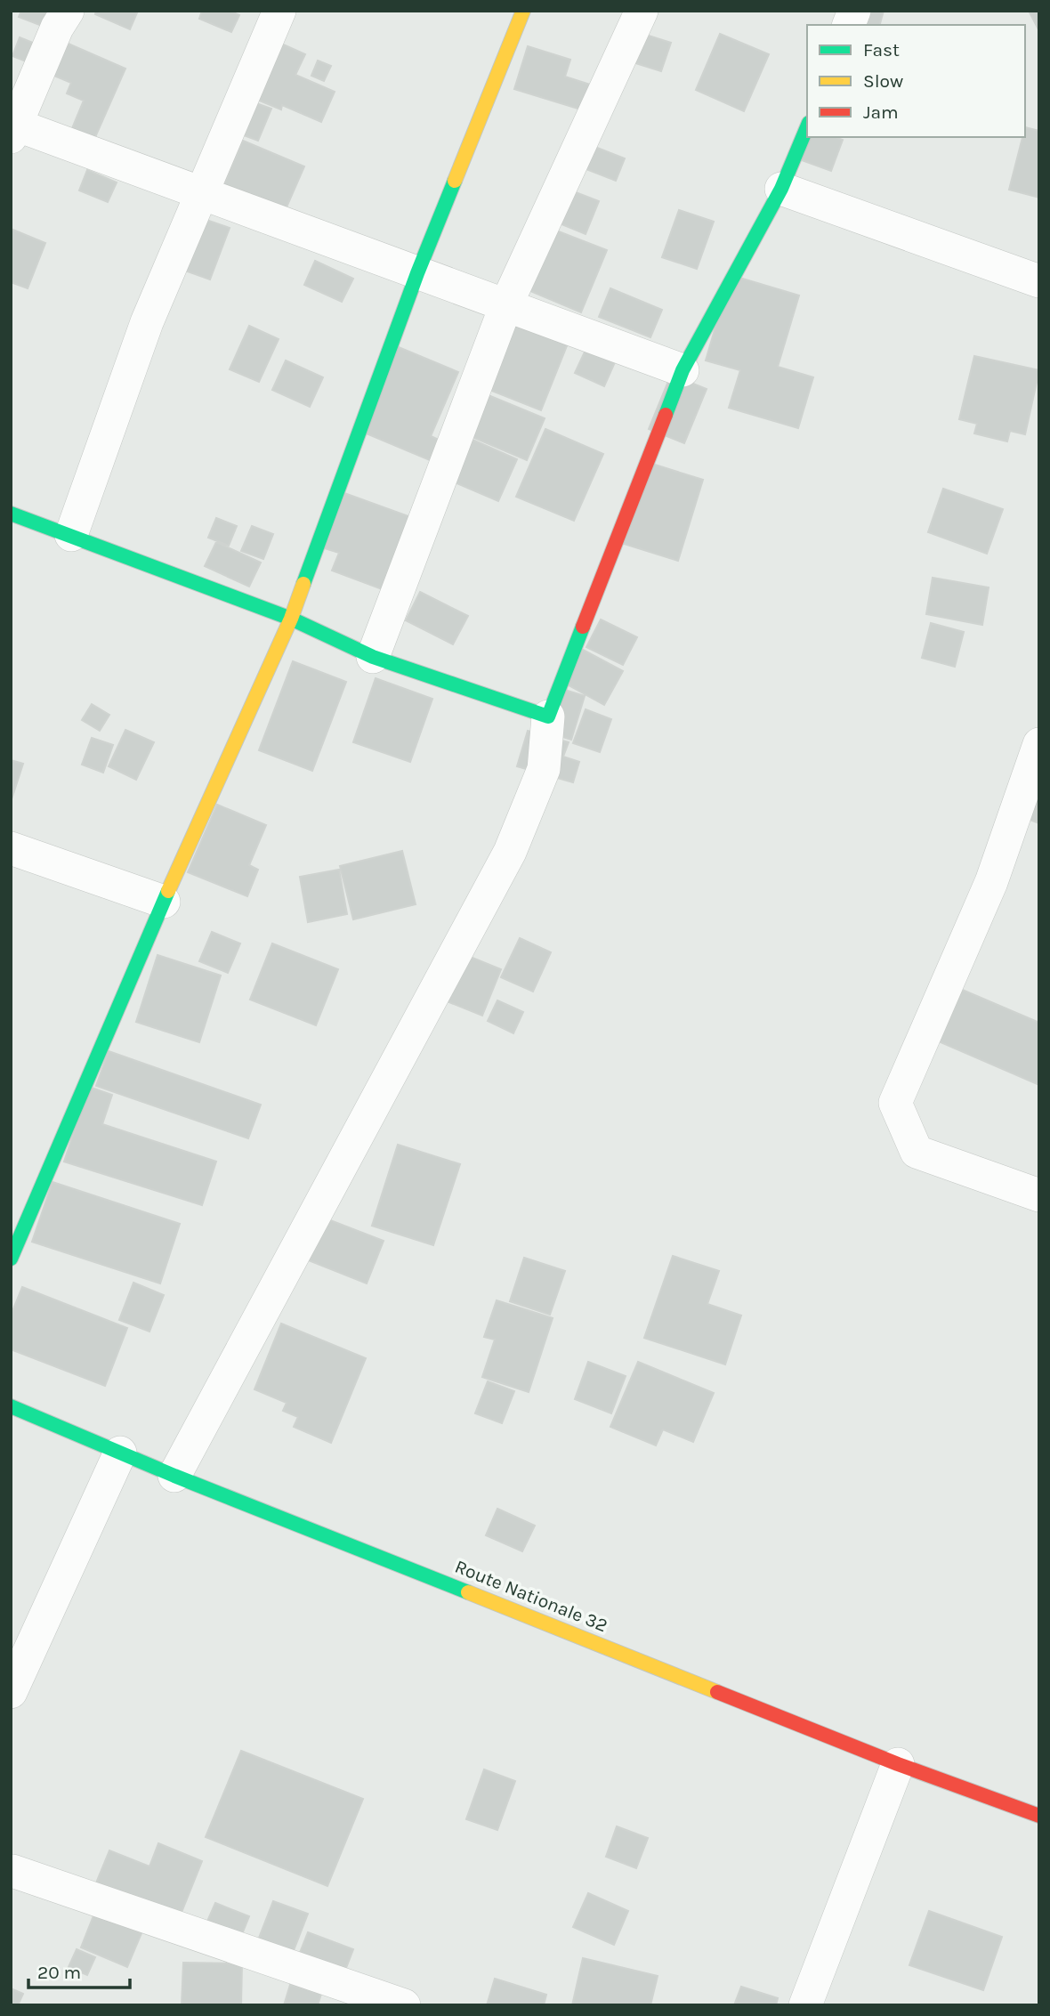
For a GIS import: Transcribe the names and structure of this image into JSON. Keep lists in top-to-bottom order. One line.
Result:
{"streets":{"street":["Route Nationale 32"]},"legend":["Fast","Slow","Jam"],"scale_bar":"20 m"}
